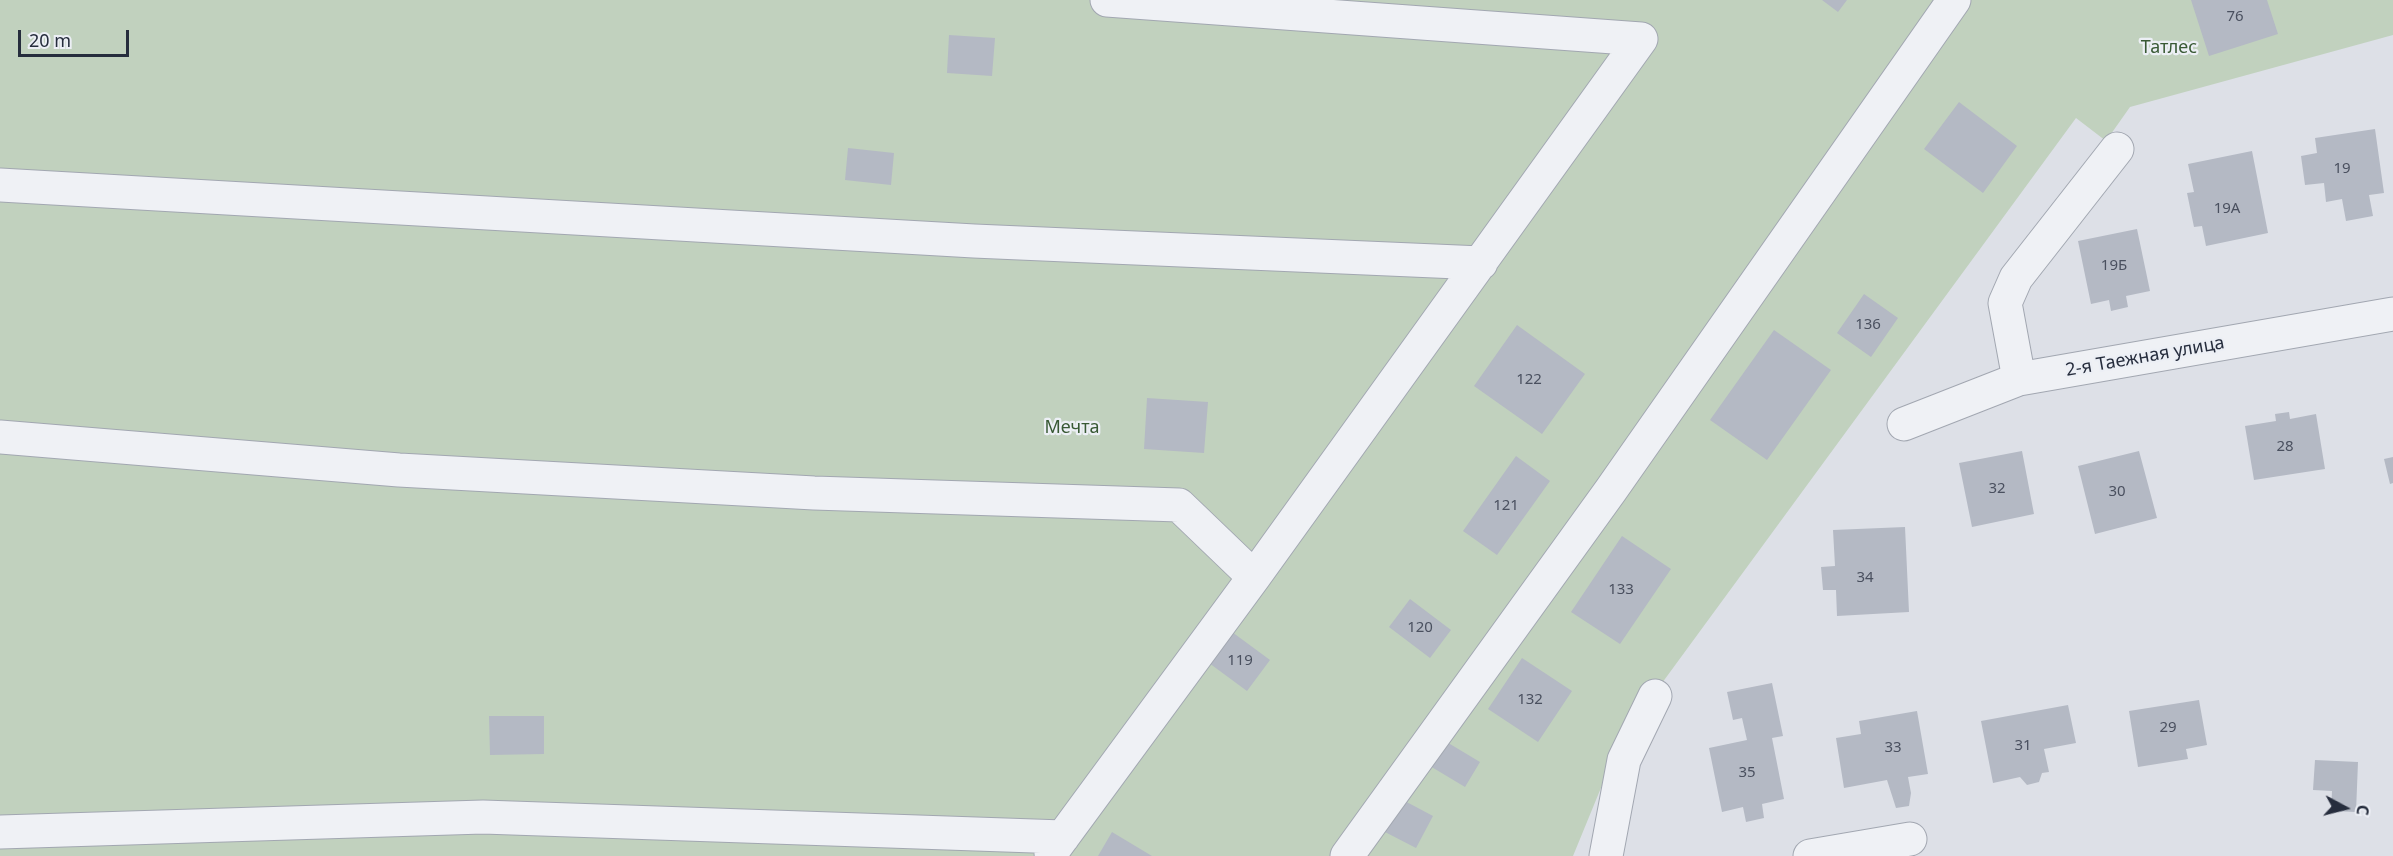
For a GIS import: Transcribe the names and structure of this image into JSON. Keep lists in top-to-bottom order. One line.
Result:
{"streets":{"street":["2-я Таежная улица"]},"parks":["Татлес","Мечта"],"house_numbers":["76","19","19А","19Б","136","122","28","32","30","121","34","133","120","119","132","29","31","33","35"],"scale_bar":"20 m","north":"right"}
